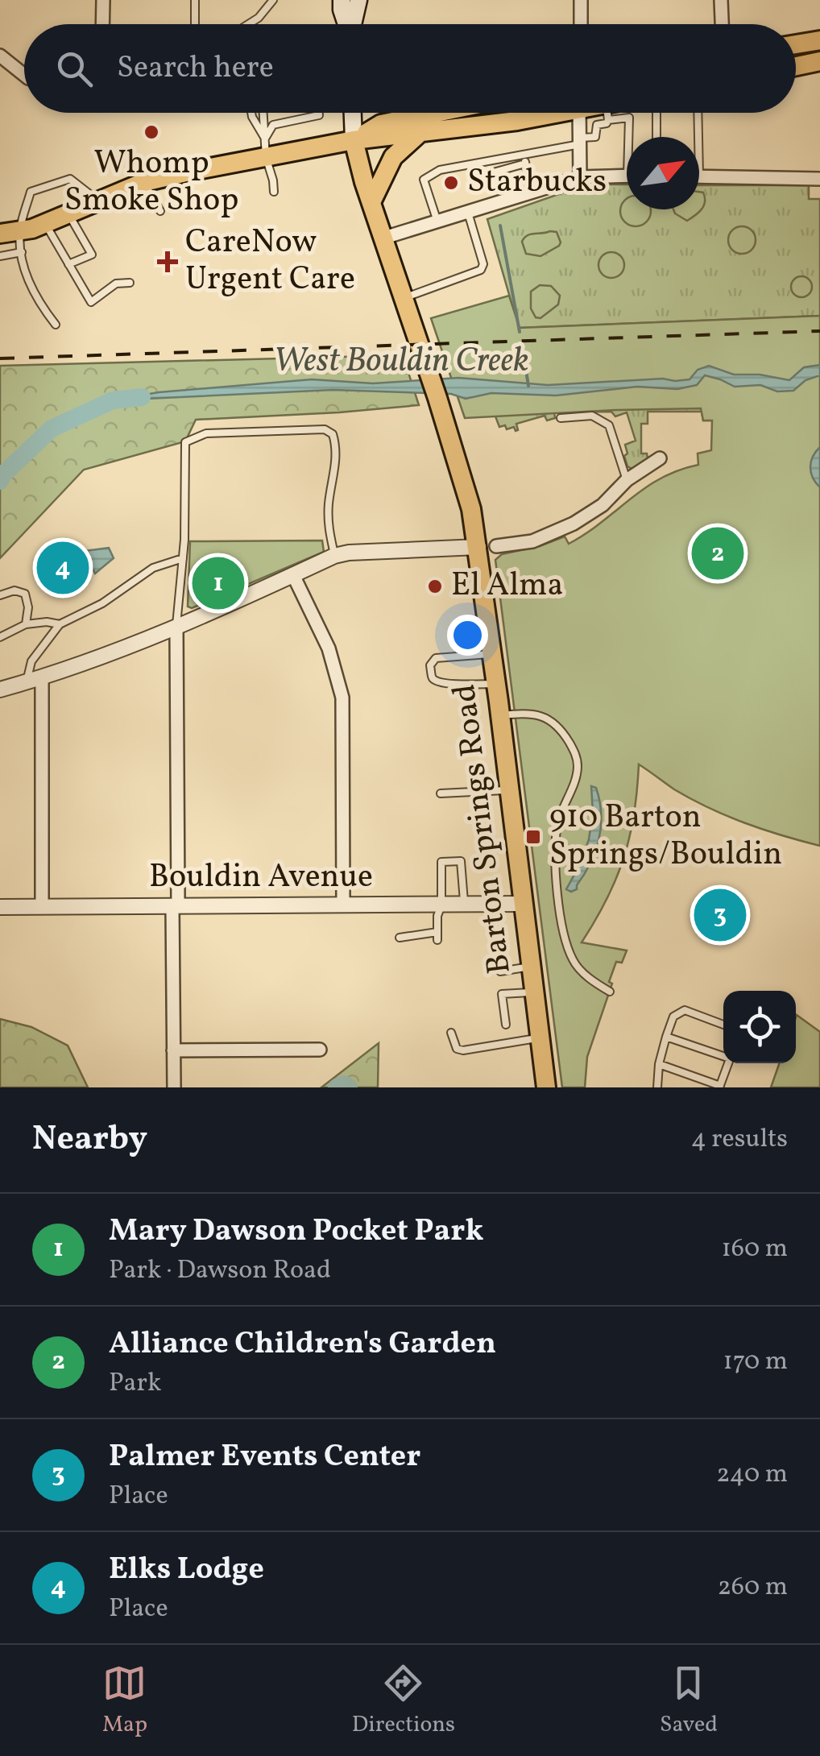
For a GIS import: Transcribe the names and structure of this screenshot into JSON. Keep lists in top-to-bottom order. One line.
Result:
{"streets":{"main road":["Barton Springs Road"],"street":["Bouldin Avenue"]},"crossings":[["Barton Springs Road","Bouldin Avenue"]],"water":["West Bouldin Creek"],"places":{"other":["Whomp Smoke Shop","Starbucks","El Alma"],"health":["CareNow Urgent Care"],"transit":["910 Barton Springs/Bouldin"]},"north":"top right","page":{"search":"Search here","pins":["2","4","1","3"],"heading":["Nearby","4 results"],"list":[{"mark":"1","name":"Mary Dawson Pocket Park","note":"Park · Dawson Road","value":"160 m"},{"mark":"2","name":"Alliance Children's Garden","note":"Park","value":"170 m"},{"mark":"3","name":"Palmer Events Center","note":"Place","value":"240 m"},{"mark":"4","name":"Elks Lodge","note":"Place","value":"260 m"}],"nav":["Map","Directions","Saved"]}}
